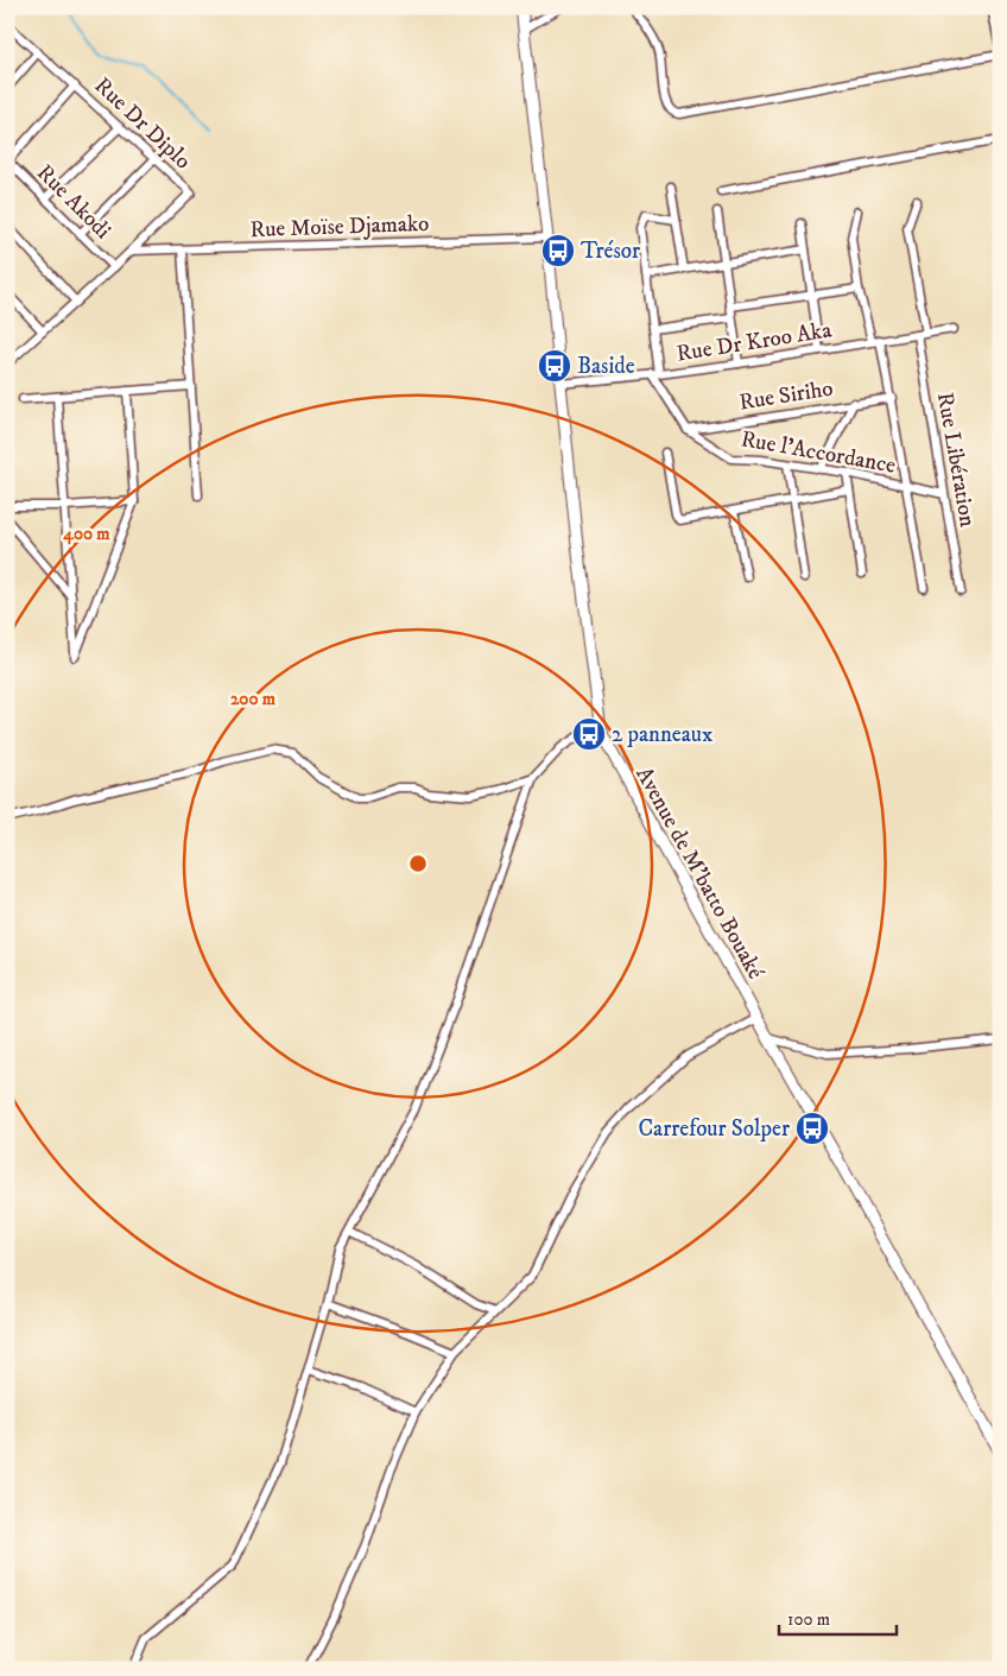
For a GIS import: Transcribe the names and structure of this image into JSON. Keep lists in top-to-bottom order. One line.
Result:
{"streets":{"street":["Rue Dr Diplo","Rue Akodi","Rue Moïse Djamako","Rue Dr Kroo Aka","Rue Siriho","Rue l'Accordance","Rue Libération","Avenue de M'batto Bouaké"]},"crossings":[["Rue Dr Diplo","Rue Moïse Djamako"],["Rue Moïse Djamako","Avenue de M'batto Bouaké"],["Rue Dr Kroo Aka","Rue l'Accordance"],["Rue Dr Kroo Aka","Rue Libération"],["Rue Dr Kroo Aka","Avenue de M'batto Bouaké"],["Rue Siriho","Rue l'Accordance"],["Rue l'Accordance","Rue Libération"]],"places":{"bus stop":["Trésor","Baside","2 panneaux","Carrefour Solper"]},"scale_bar":"100 m","rings":["400 m","200 m"]}
